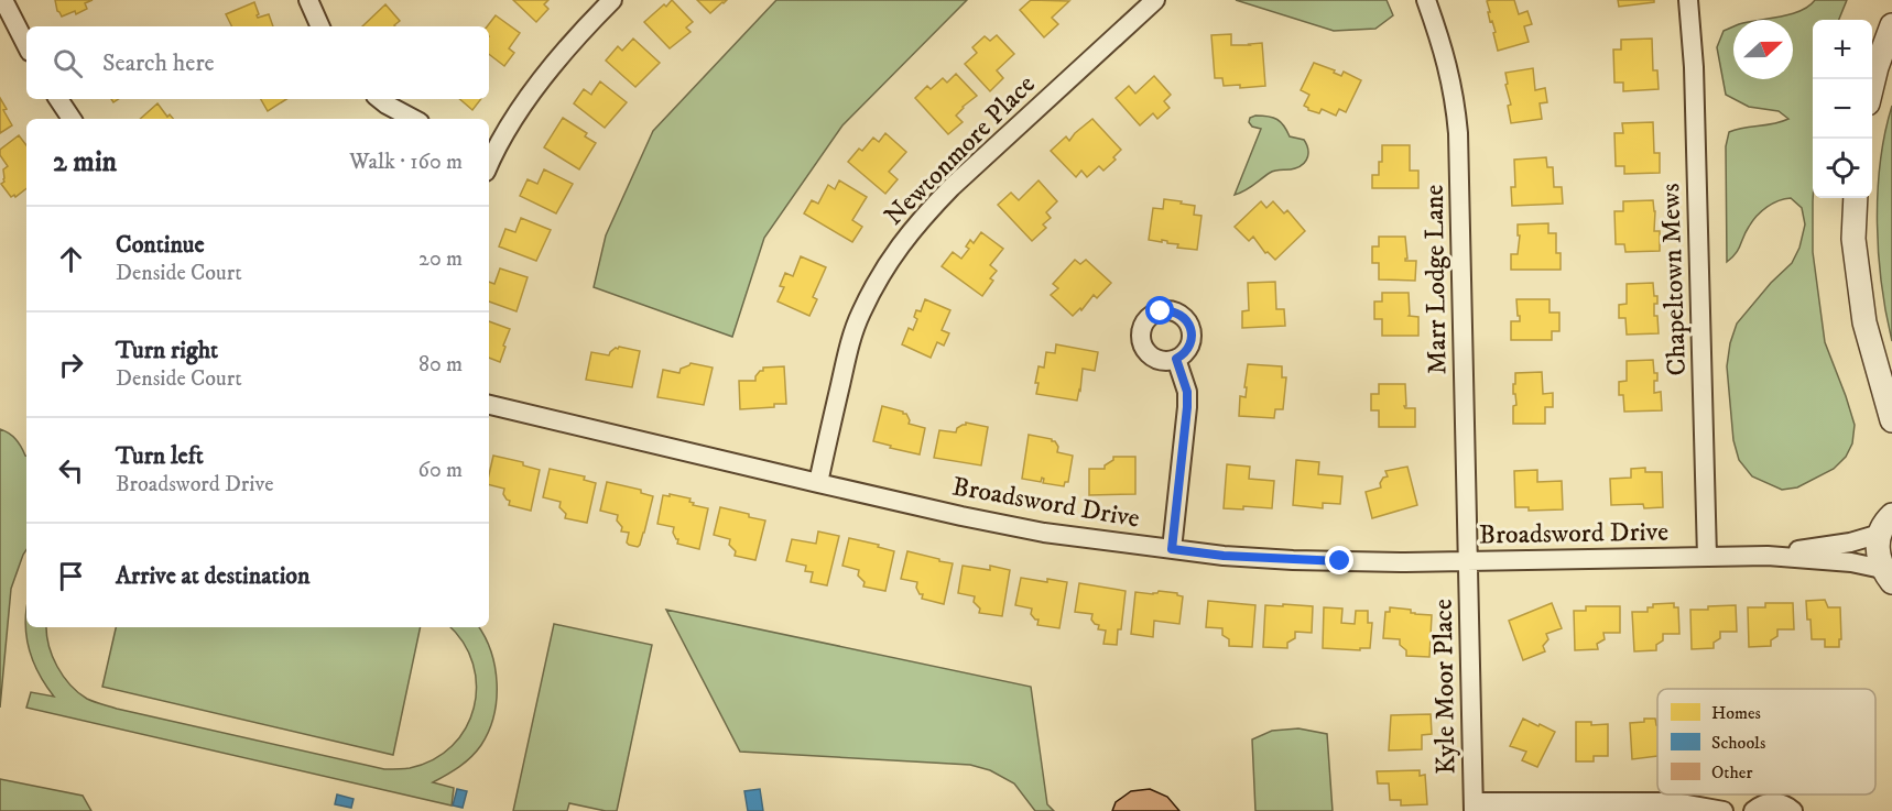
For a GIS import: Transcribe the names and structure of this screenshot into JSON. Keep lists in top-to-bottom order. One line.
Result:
{"streets":{"street":["Newtonmore Place","Marr Lodge Lane","Chapeltown Mews","Broadsword Drive","Kyle Moor Place"]},"crossings":[["Newtonmore Place","Broadsword Drive"],["Marr Lodge Lane","Broadsword Drive"],["Marr Lodge Lane","Kyle Moor Place"],["Chapeltown Mews","Broadsword Drive"],["Broadsword Drive","Kyle Moor Place"]],"legend":["Homes","Schools","Other"],"north":"right","page":{"map_buttons":["+","−"],"search":"Search here","heading":["2 min","Walk · 160 m"],"list":[["Continue","Denside Court","20 m"],["Turn right","Denside Court","80 m"],["Turn left","Broadsword Drive","60 m"],"Arrive at destination"]}}
